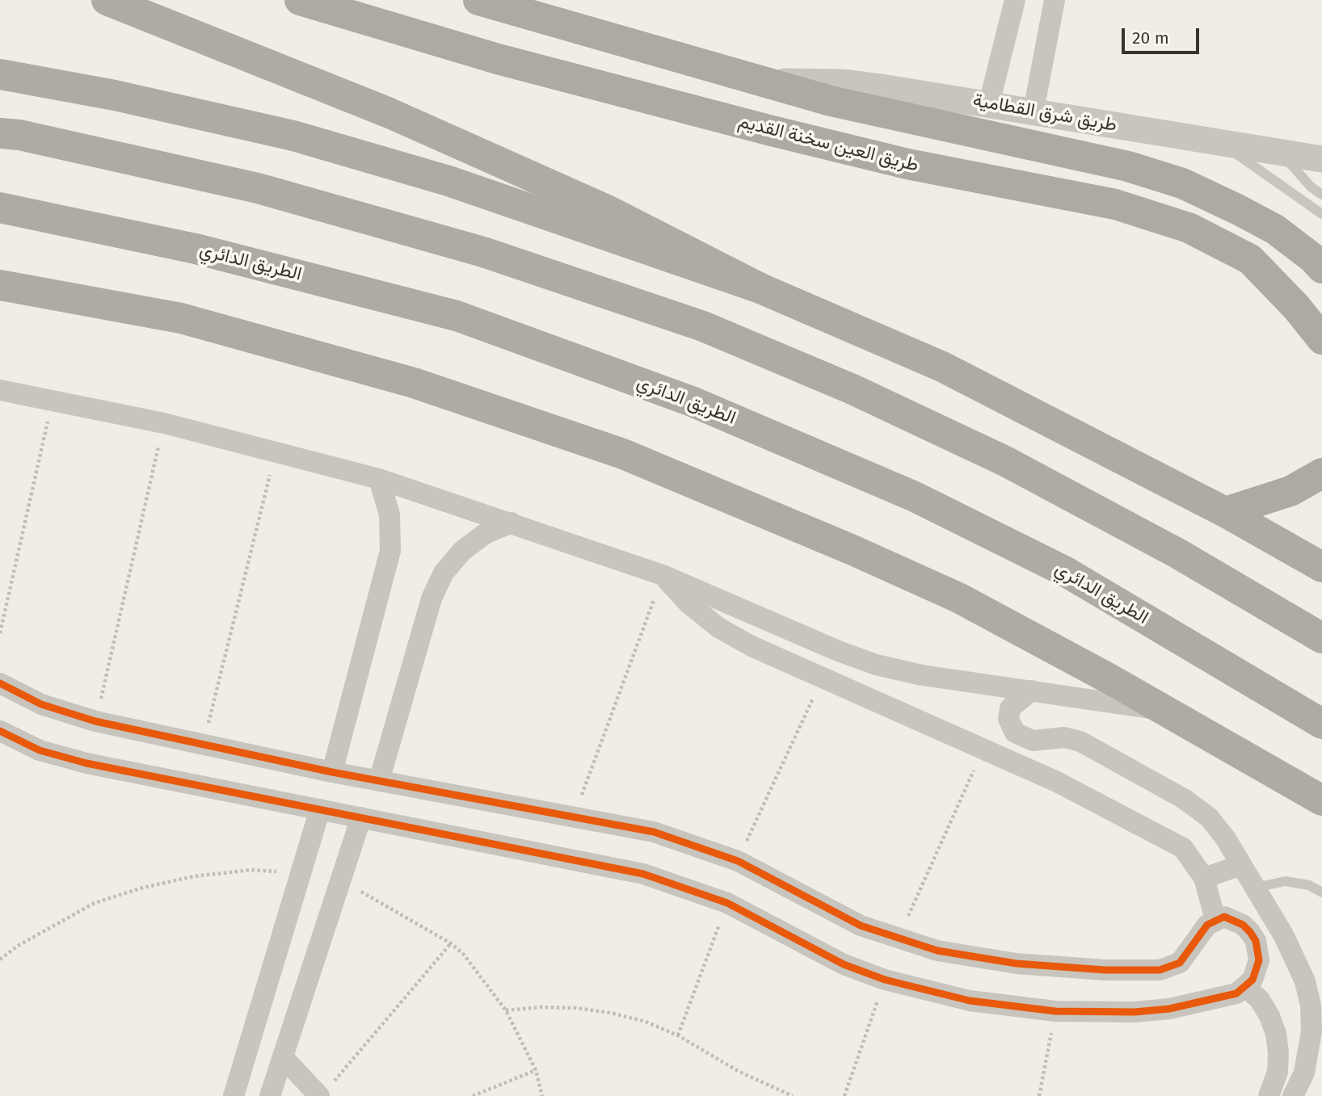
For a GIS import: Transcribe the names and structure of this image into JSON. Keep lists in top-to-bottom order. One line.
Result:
{"streets":{"highway":["الطريق الدائري"],"main road":["طريق العين سخنة القديم"],"street":["طريق شرق القطامية"]},"scale_bar":"20 m"}
